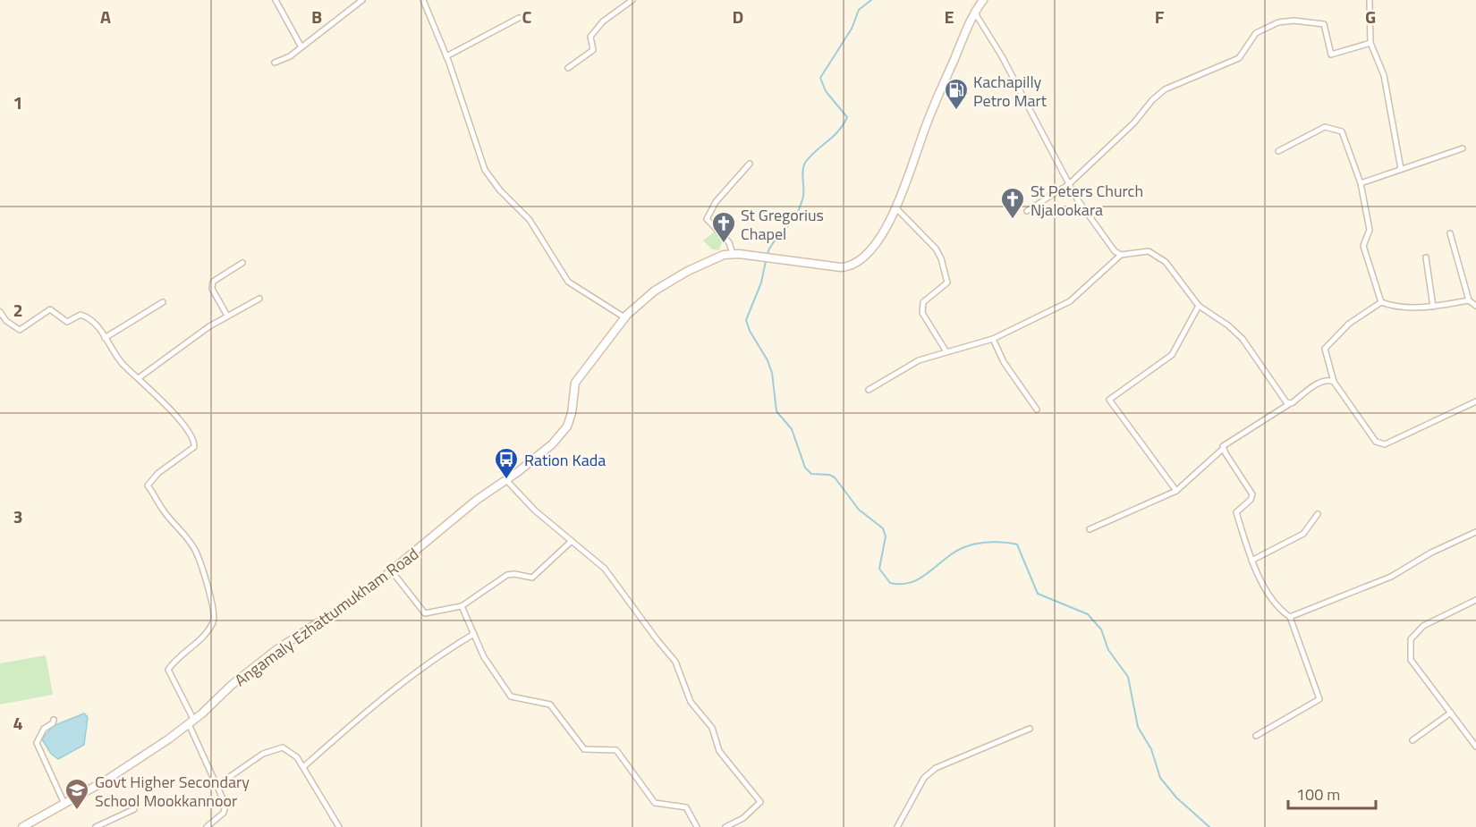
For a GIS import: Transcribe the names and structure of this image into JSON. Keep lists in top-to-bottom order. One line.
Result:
{"streets":{"street":["Angamaly Ezhattumukham Road"]},"places":{"fuel station":["Kachapilly Petro Mart"],"church":["St Peters Church Njalookara","St Gregorius Chapel"],"bus stop":["Ration Kada"],"school or university":["Govt Higher Secondary School Mookkannoor"]},"scale_bar":"100 m","grid":{"columns":["A","B","C","D","E","F","G"],"rows":["1","2","3","4"]}}
